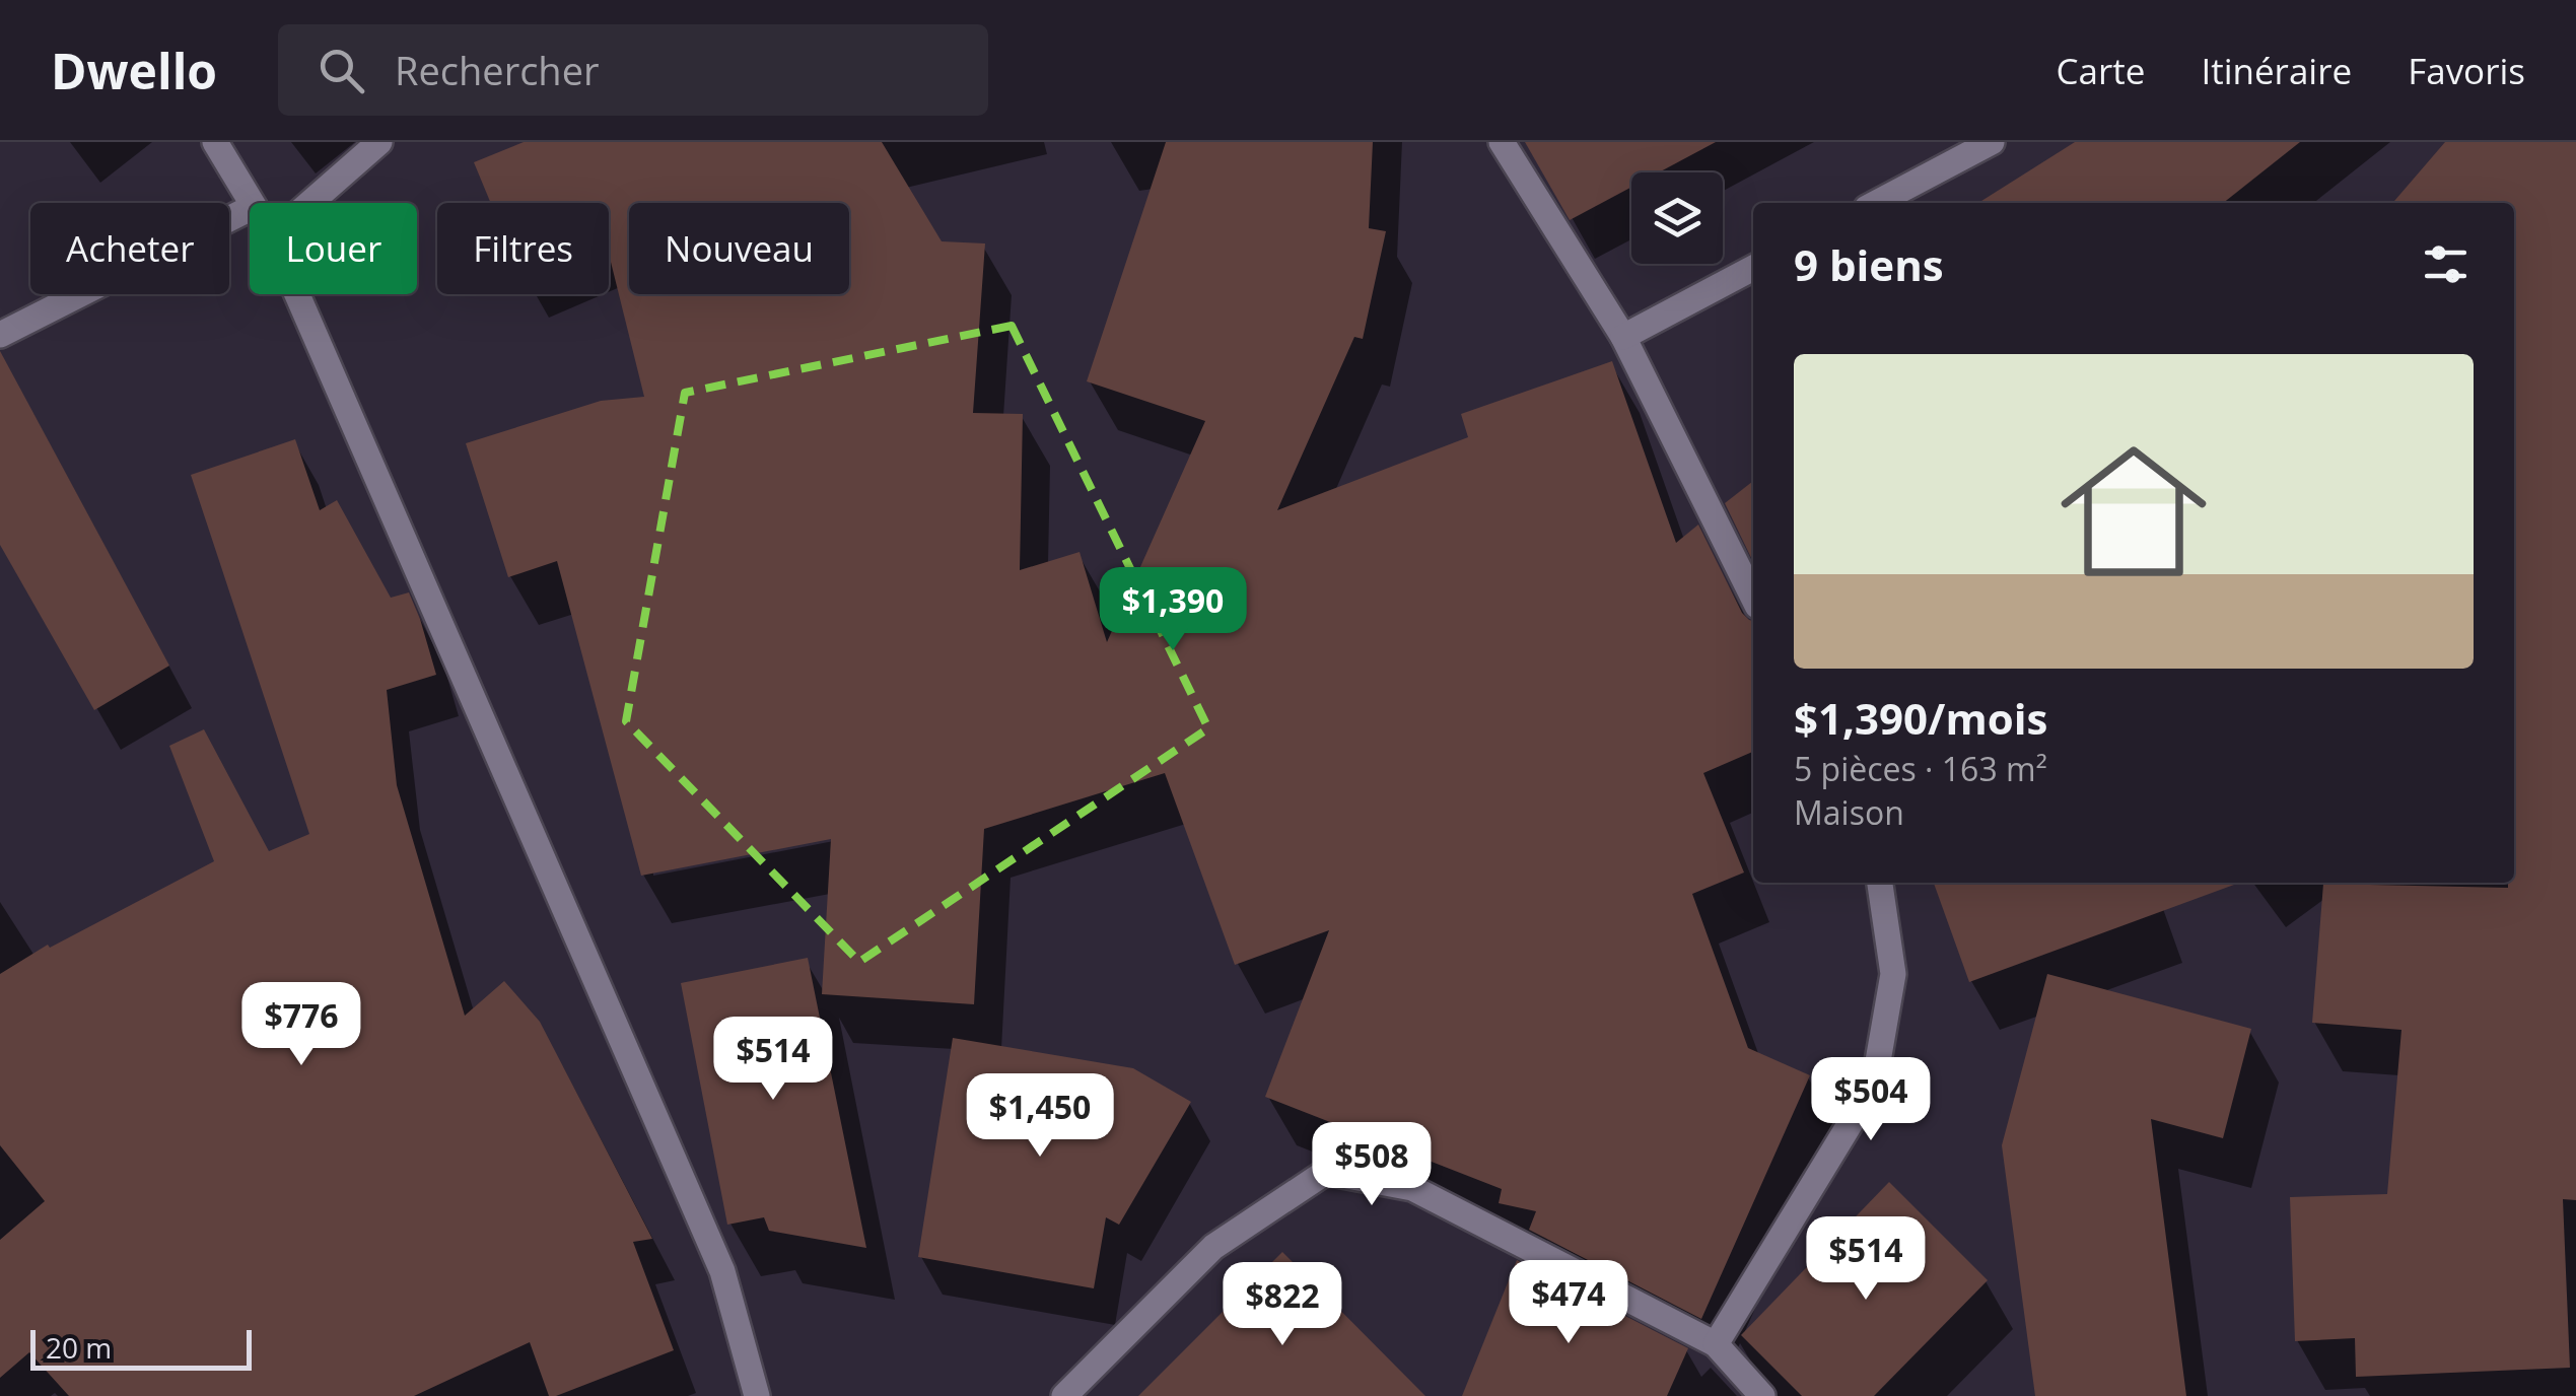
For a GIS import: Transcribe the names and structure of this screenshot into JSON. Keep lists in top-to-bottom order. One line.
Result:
{"scale_bar":"20 m","page":{"header":"Dwello","search":"Rechercher","nav":["Carte","Itinéraire","Favoris"],"chip":["Acheter","Louer","Filtres","Nouveau"],"heading":"9 biens","list":[{"name":"$1,390/mois","note":"5 pièces · 163 m² · Maison"}],"price":["$1,390","$776","$514","$504","$1,450","$508","$514","$474","$822"],"scale":"20 m"}}
